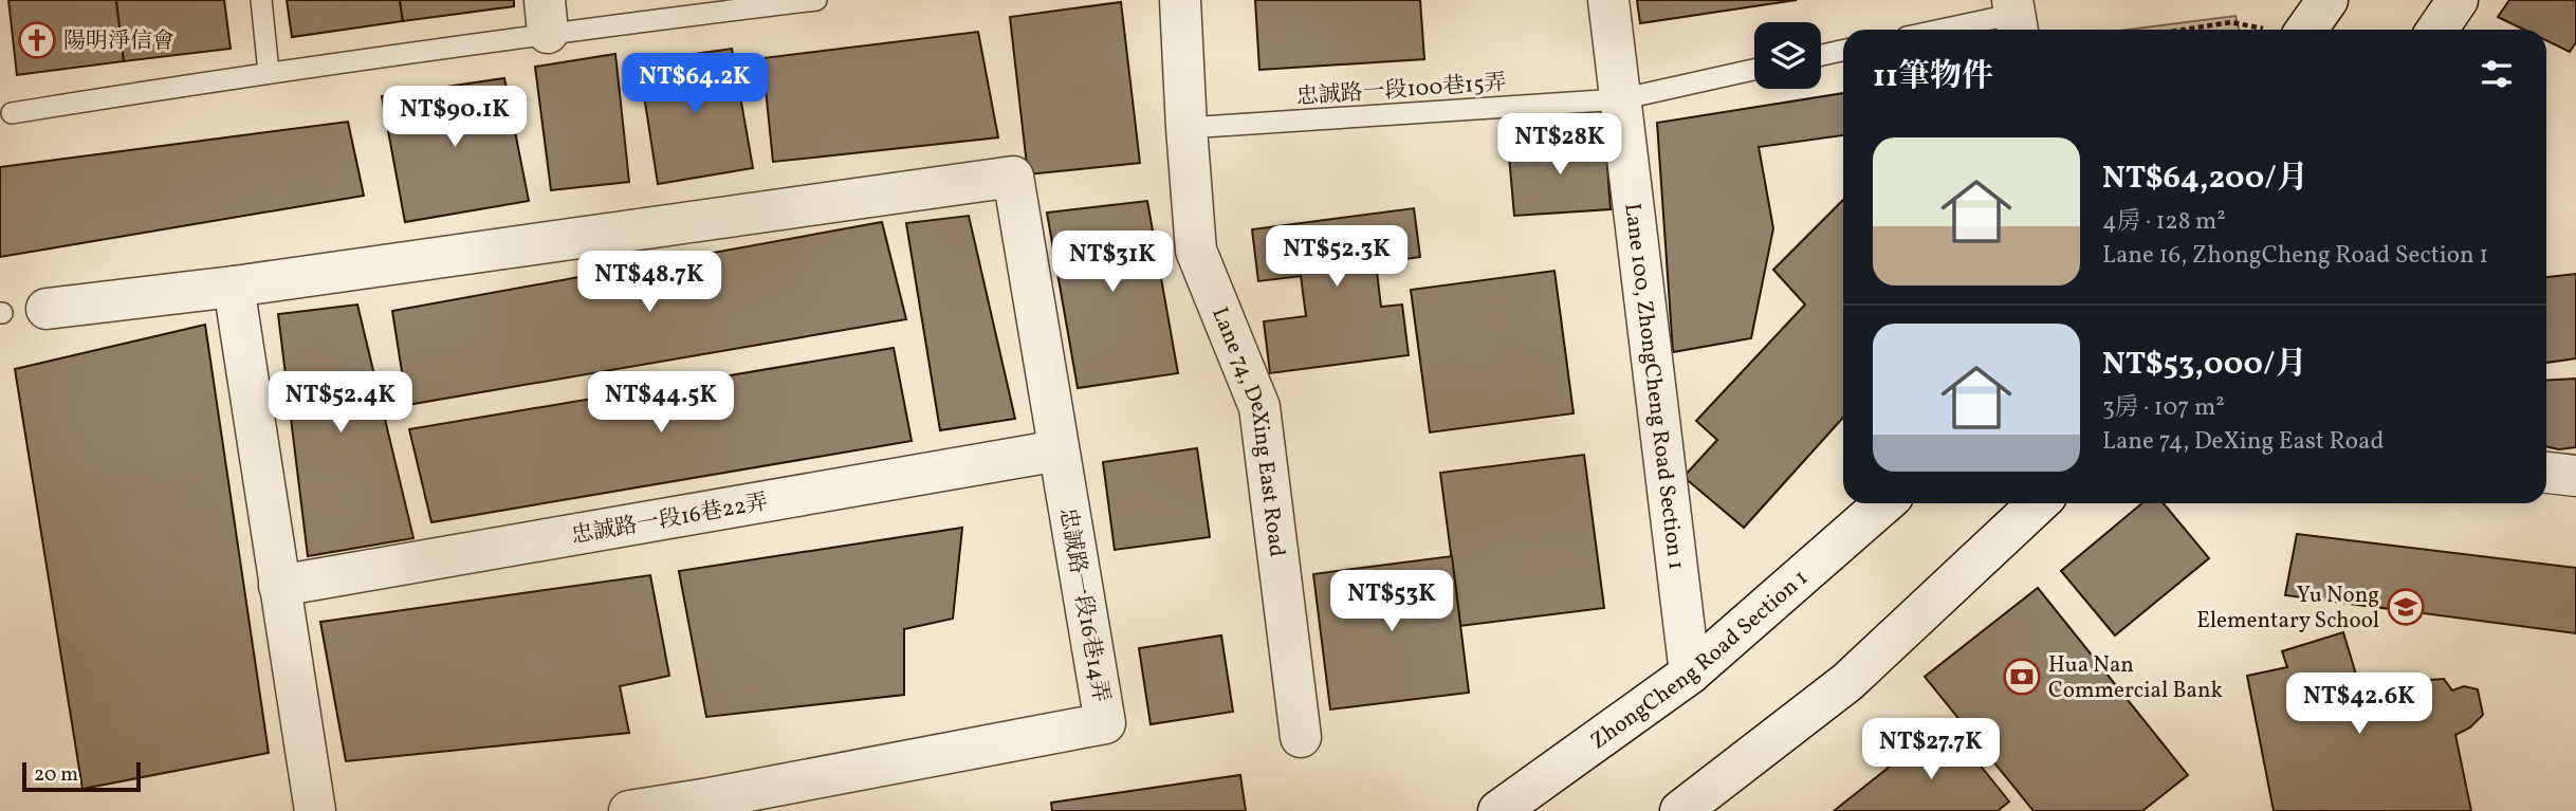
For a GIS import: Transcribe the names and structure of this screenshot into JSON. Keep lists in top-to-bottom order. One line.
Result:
{"streets":{"street":["Lane 100, ZhongCheng Road Section 1","Lane 74, DeXing East Road","忠誠路一段16巷22弄","忠誠路一段16巷14弄","ZhongCheng Road Section 1"],"lane":["忠誠路一段100巷15弄"]},"crossings":[["忠誠路一段100巷15弄","Lane 100, ZhongCheng Road Section 1"],["忠誠路一段100巷15弄","Lane 74, DeXing East Road"],["Lane 100, ZhongCheng Road Section 1","ZhongCheng Road Section 1"],["忠誠路一段16巷22弄","忠誠路一段16巷14弄"]],"places":{"church":["陽明淨信會"],"school or university":["Yu Nong Elementary School"],"bank":["Hua Nan Commercial Bank"]},"scale_bar":"20 m","page":{"heading":"11筆物件","price":["NT$64.2K","NT$90.1K","NT$28K","NT$52.3K","NT$31K","NT$48.7K","NT$52.4K","NT$44.5K","NT$53K","NT$42.6K","NT$27.7K"],"list":[{"name":"NT$64,200/月","note":"4房 · 128 m² · Lane 16, ZhongCheng Road Section 1"},{"name":"NT$53,000/月","note":"3房 · 107 m² · Lane 74, DeXing East Road"}],"scale":"20 m"}}
